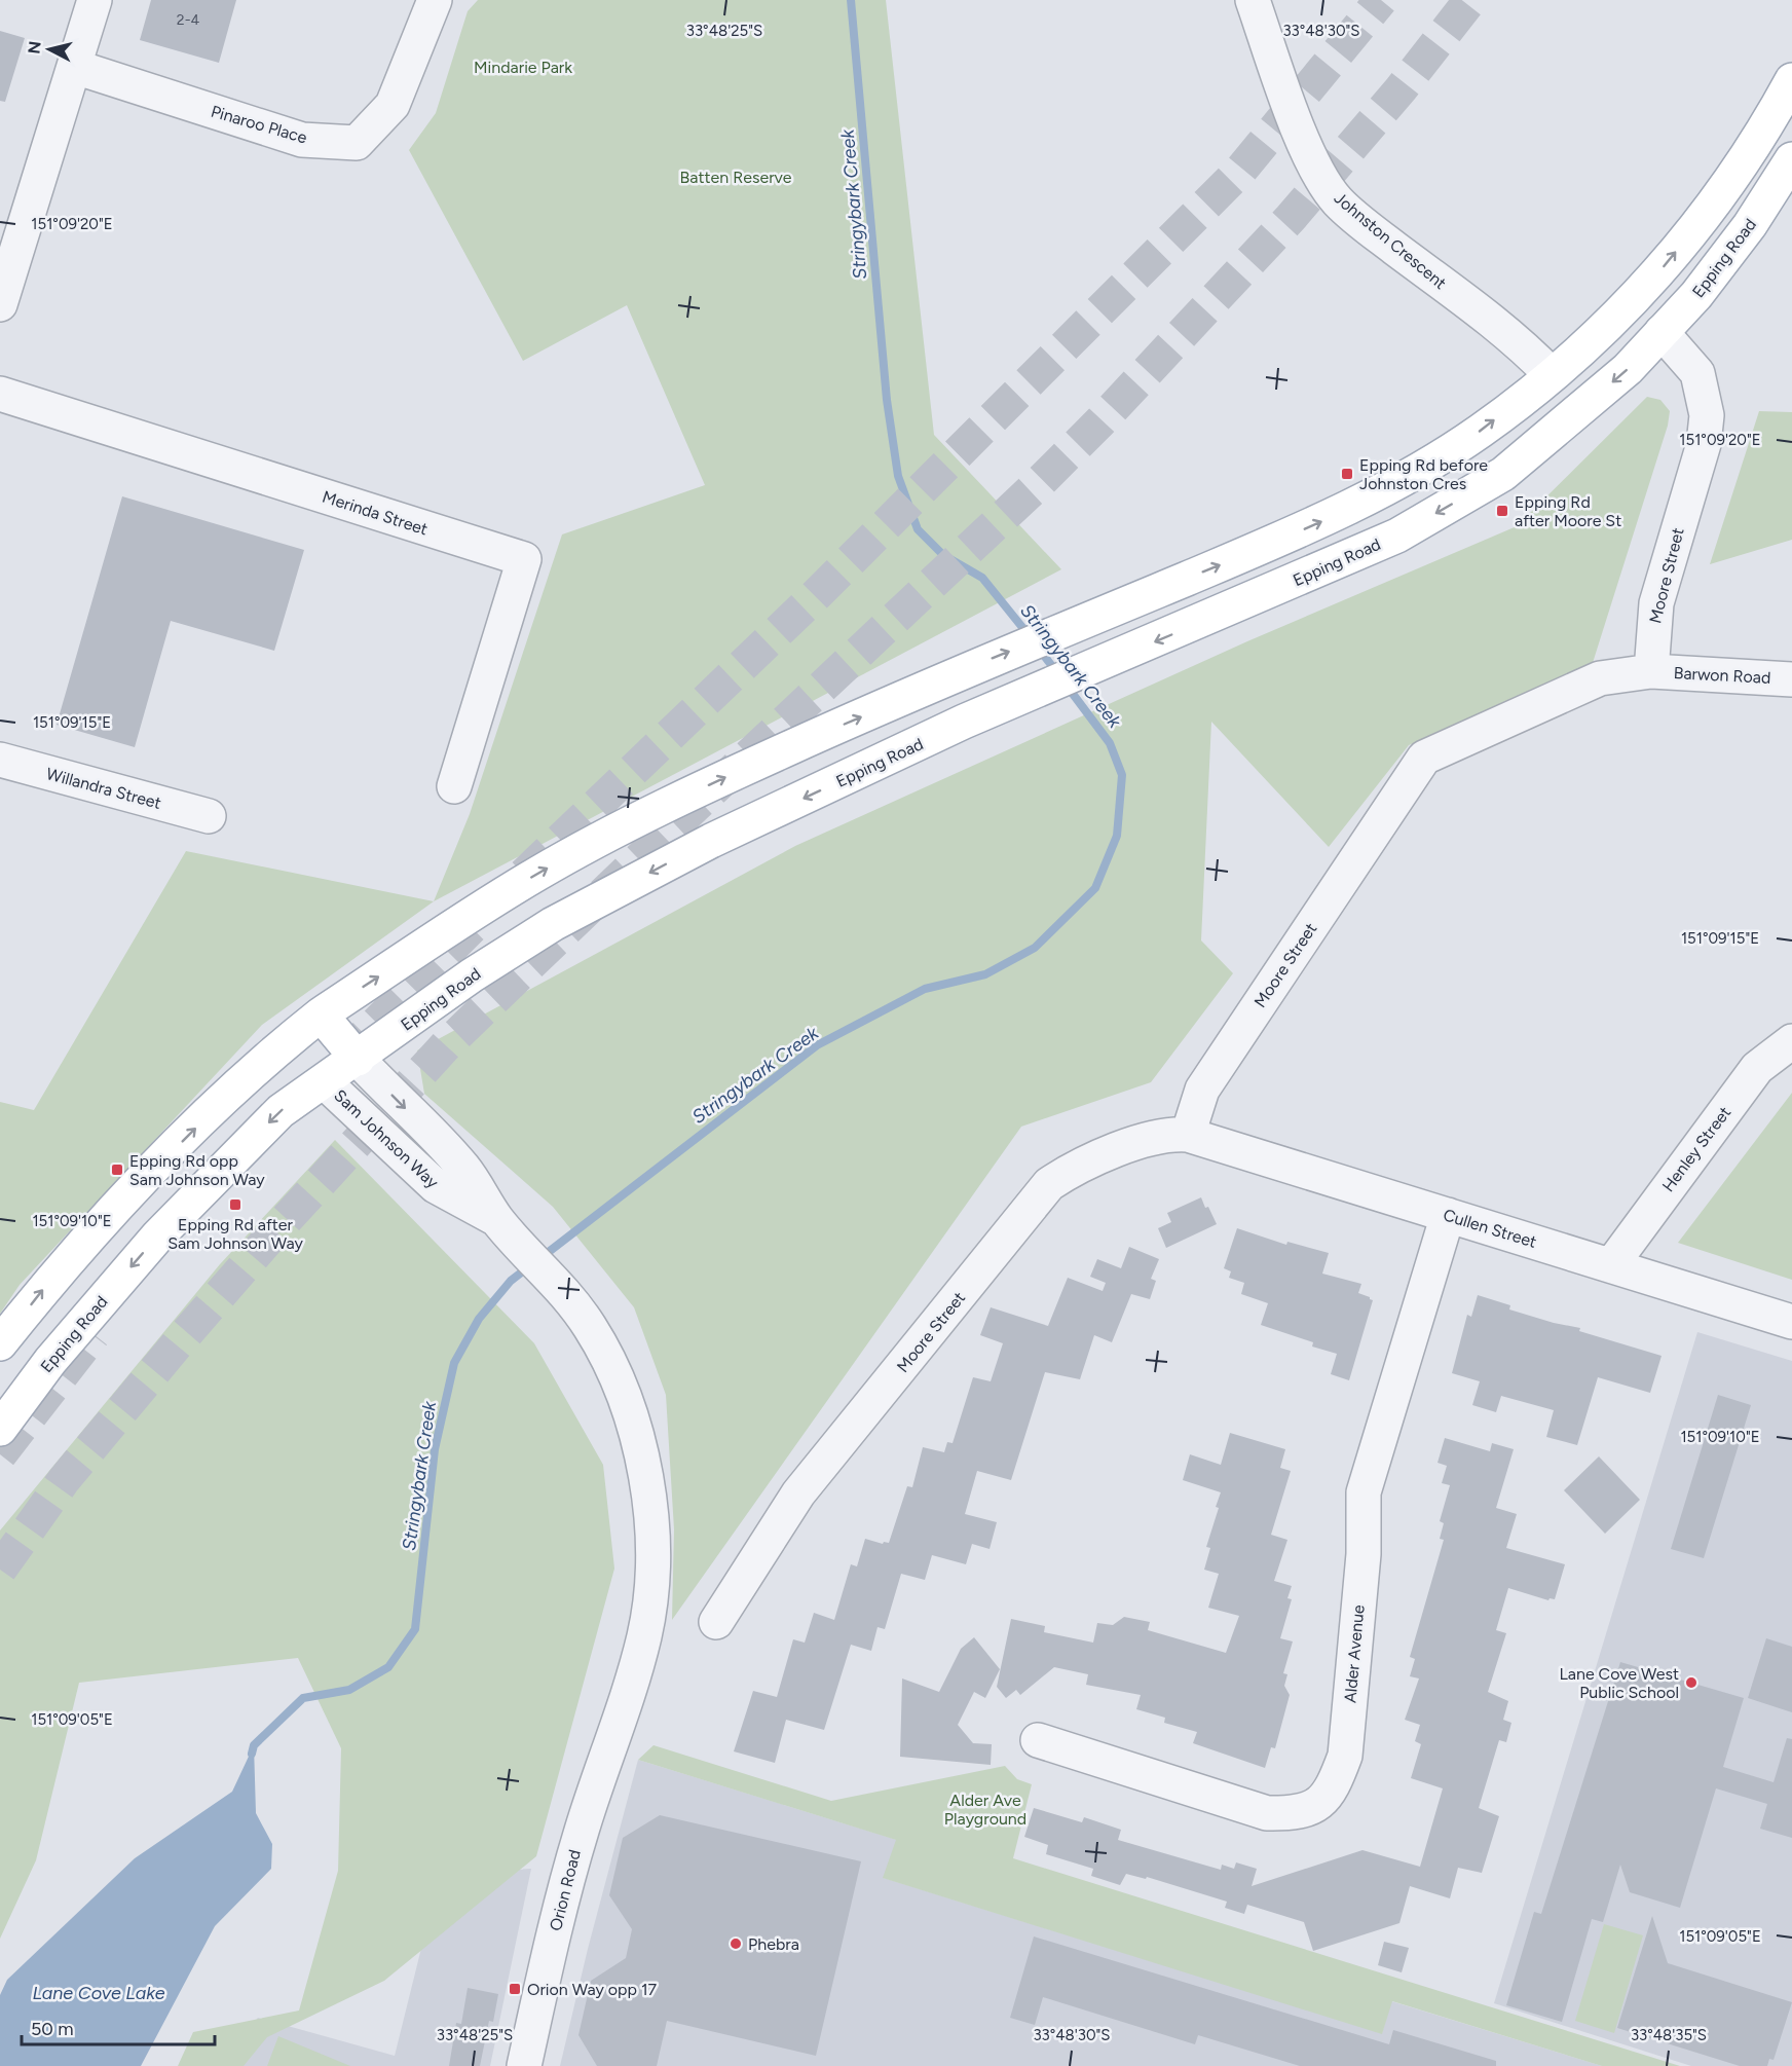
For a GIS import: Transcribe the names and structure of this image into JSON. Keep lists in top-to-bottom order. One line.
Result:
{"streets":{"main road":["Epping Road","Moore Street","Sam Johnson Way"],"street":["Pinaroo Place","Johnston Crescent","Merinda Street","Barwon Road","Willandra Street","Henley Street","Cullen Street","Alder Avenue","Orion Road"]},"crossings":[["Epping Road","Moore Street"],["Epping Road","Sam Johnson Way"],["Moore Street","Barwon Road"],["Moore Street","Cullen Street"],["Sam Johnson Way","Orion Road"],["Henley Street","Cullen Street"],["Cullen Street","Alder Avenue"]],"water":["Stringybark Creek","Lane Cove Lake"],"parks":["Mindarie Park","Batten Reserve","Alder Ave Playground"],"places":{"transit":["Epping Rd before Johnston Cres","Epping Rd after Moore St","Epping Rd opp Sam Johnson Way","Epping Rd after Sam Johnson Way","Orion Way opp 17"],"other":["Lane Cove West Public School","Phebra"]},"house_numbers":["2-4"],"scale_bar":"50 m","north":"left","coordinates":["33°48'25\"S","33°48'30\"S","151°09'20\"E","151°09'15\"E","151°09'10\"E","151°09'05\"E","33°48'35\"S"]}
